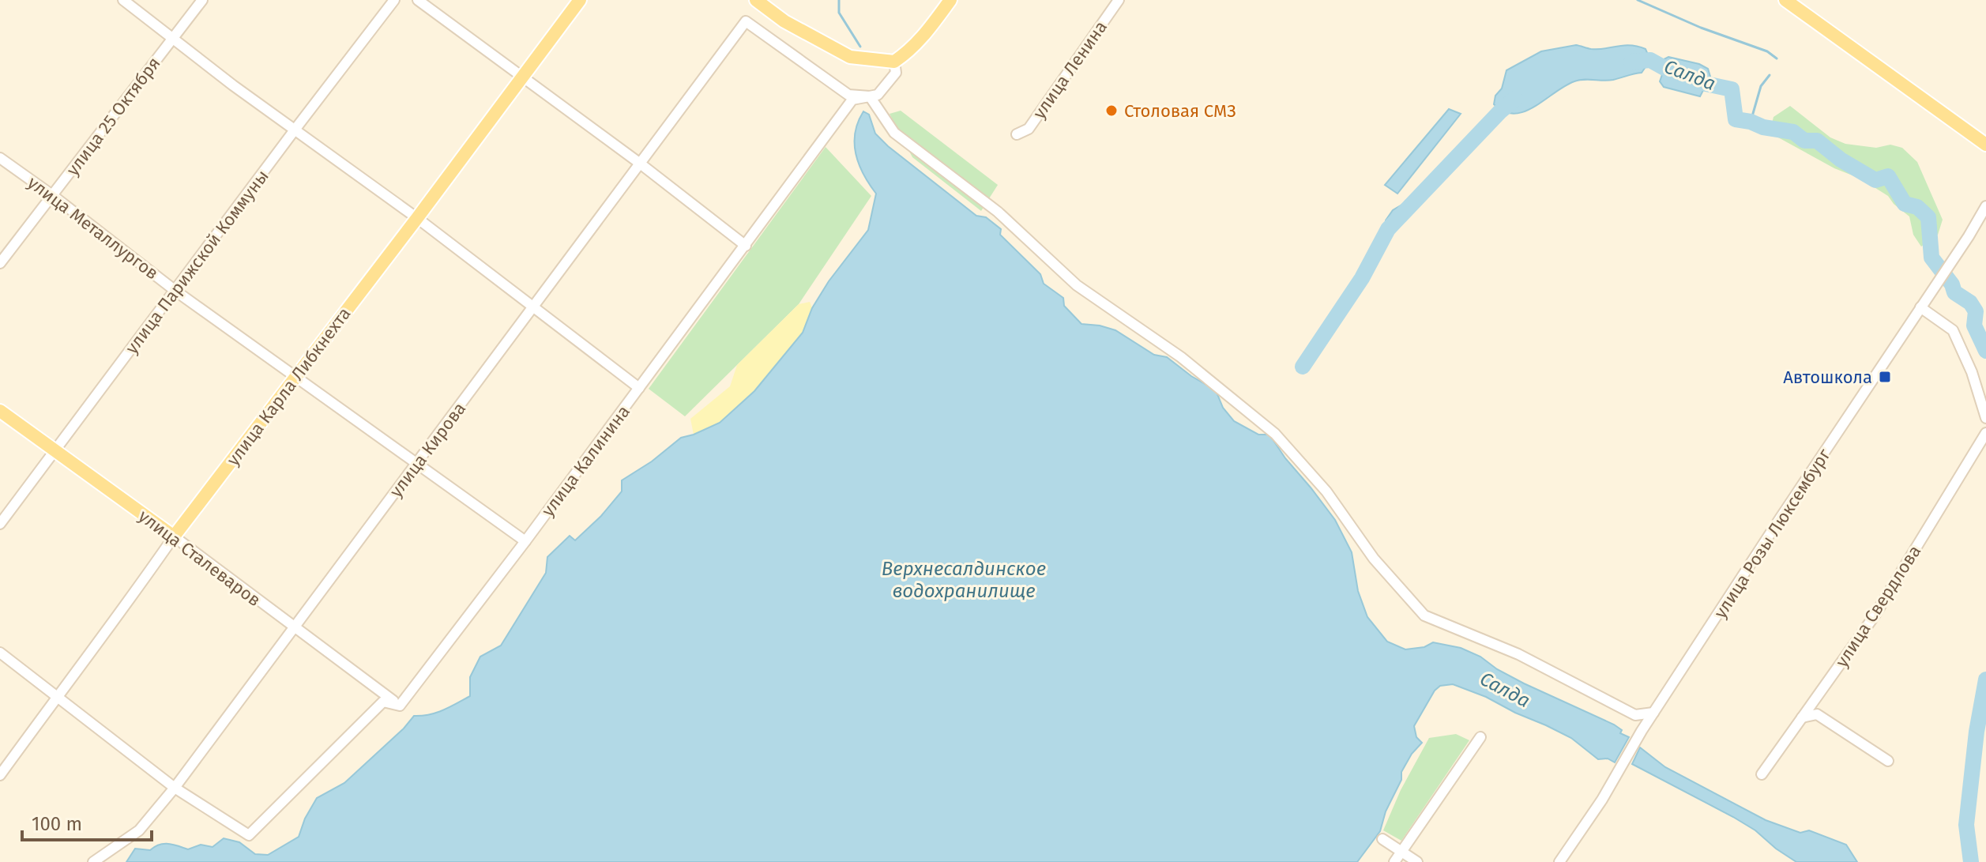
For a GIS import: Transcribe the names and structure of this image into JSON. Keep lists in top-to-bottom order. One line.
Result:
{"streets":{"main road":["улица Карла Либкнехта","улица Сталеваров"],"street":["улица Ленина","улица 25 Октября","улица Металлургов","улица Парижской Коммуны","улица Кирова","улица Калинина","улица Розы Люксембург","улица Свердлова"]},"crossings":[["улица 25 Октября","улица Металлургов"],["улица Металлургов","улица Парижской Коммуны"],["улица Металлургов","улица Карла Либкнехта"],["улица Металлургов","улица Кирова"],["улица Металлургов","улица Калинина"],["улица Парижской Коммуны","улица Сталеваров"],["улица Карла Либкнехта","улица Сталеваров"],["улица Кирова","улица Калинина"],["улица Кирова","улица Сталеваров"],["улица Калинина","улица Сталеваров"]],"water":["Салда","Верхнесалдинское водохранилище"],"places":{"other":["Столовая СМЗ"],"transit":["Автошкола"]},"scale_bar":"100 m"}
